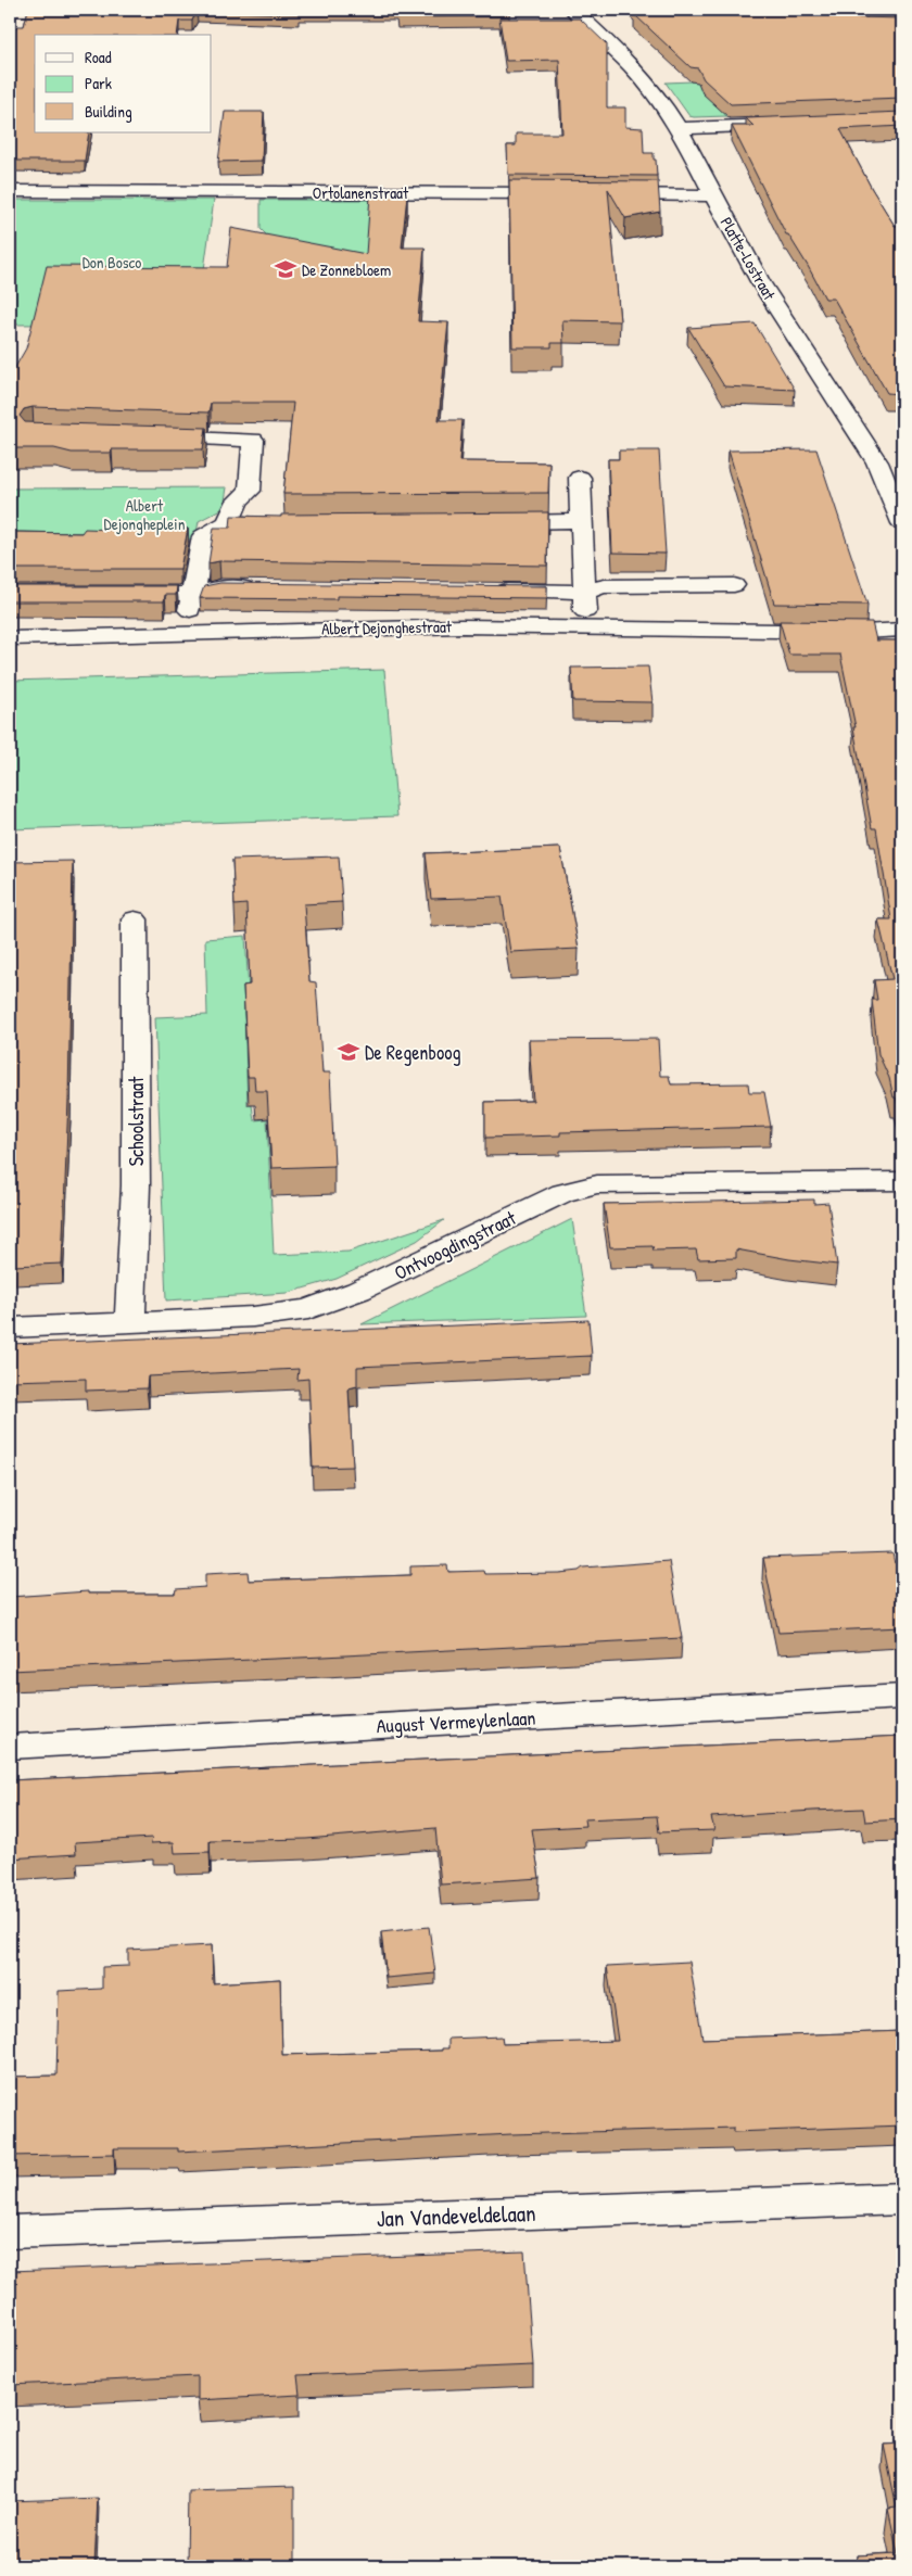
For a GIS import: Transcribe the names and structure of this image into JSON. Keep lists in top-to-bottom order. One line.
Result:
{"streets":{"street":["Ortolanenstraat","Platte-Lostraat","Albert Dejonghestraat","Schoolstraat","Ontvoogdingstraat","August Vermeylenlaan","Jan Vandeveldelaan"]},"crossings":[["Schoolstraat","Ontvoogdingstraat"]],"parks":["Don Bosco","Albert Dejongheplein"],"places":{"school or university":["De Zonnebloem","De Regenboog"]},"legend":["Road","Park","Building"]}
